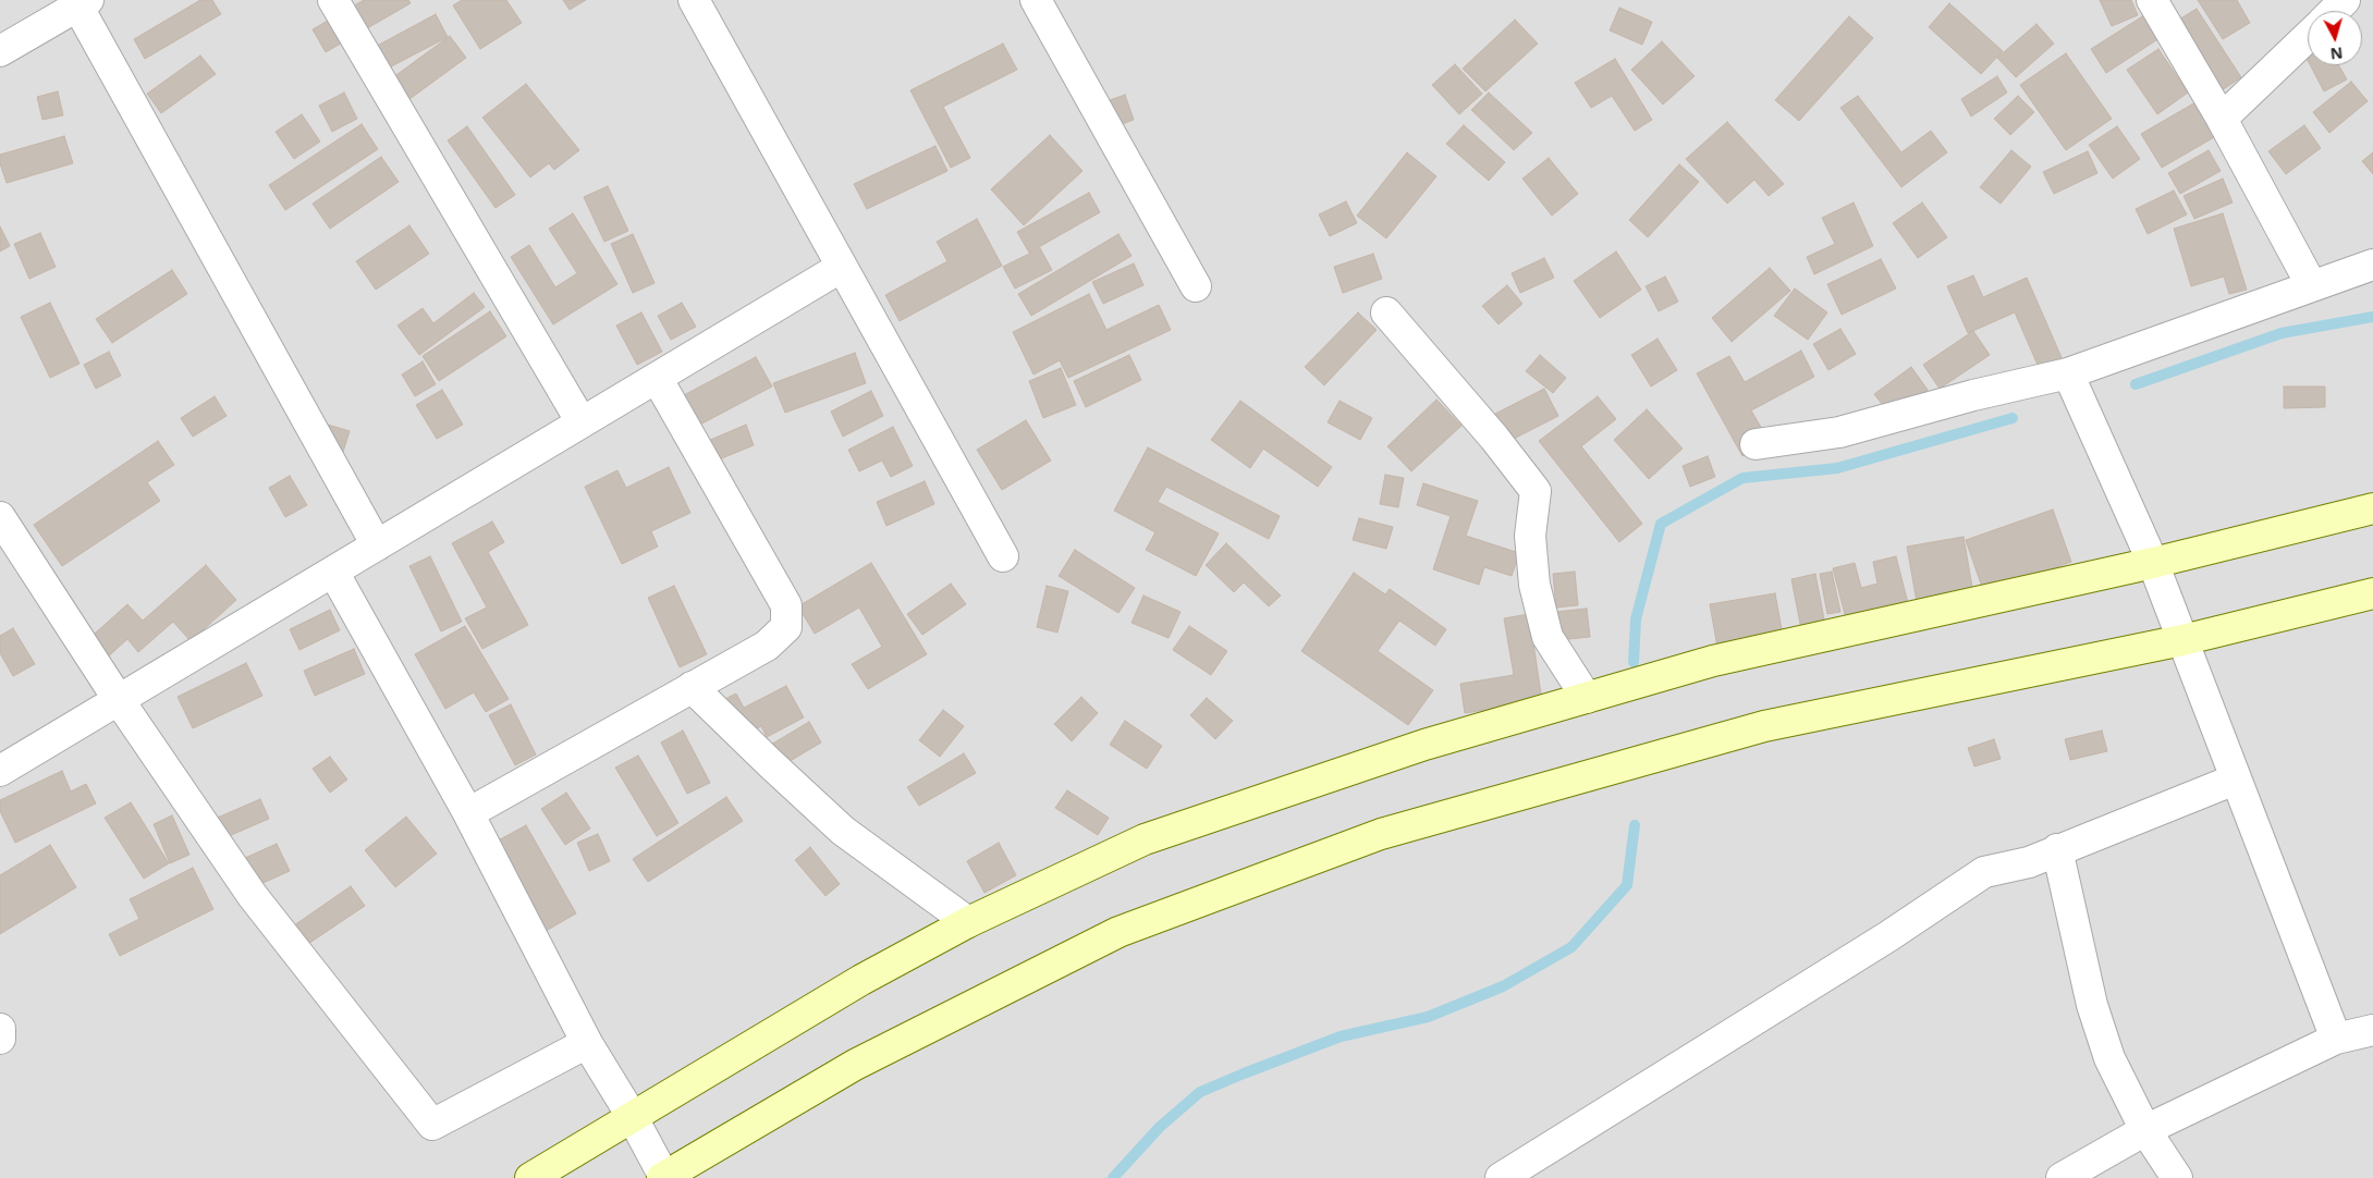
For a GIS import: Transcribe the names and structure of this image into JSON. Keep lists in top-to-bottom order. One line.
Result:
{"north":"bottom"}
